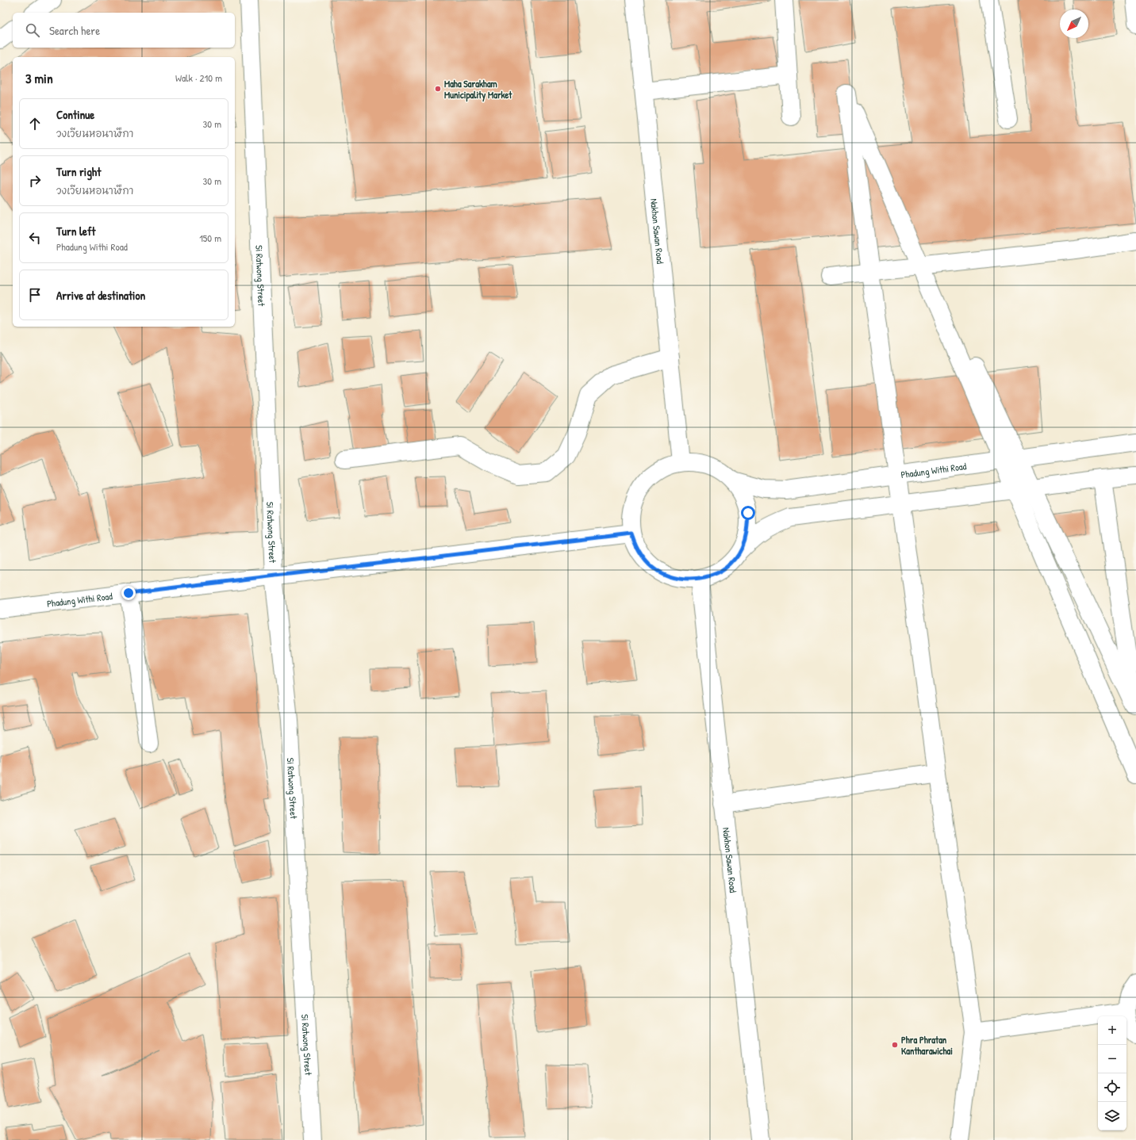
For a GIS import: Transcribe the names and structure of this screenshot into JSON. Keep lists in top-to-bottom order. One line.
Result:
{"streets":{"main road":["Nakhon Sawan Road","Si Ratwong Street","Phadung Withi Road"]},"crossings":[["Si Ratwong Street","Phadung Withi Road"]],"places":["Maha Sarakham Municipality Market","Phra Phratan Kantharawichai"],"north":"bottom left","page":{"search":"Search here","heading":["3 min","Walk · 210 m"],"list":[["Continue","วงเวียนหอนาฬืกา","30 m"],["Turn right","วงเวียนหอนาฬืกา","30 m"],["Turn left","Phadung Withi Road","150 m"],"Arrive at destination"],"map_buttons":["+","−"]}}
